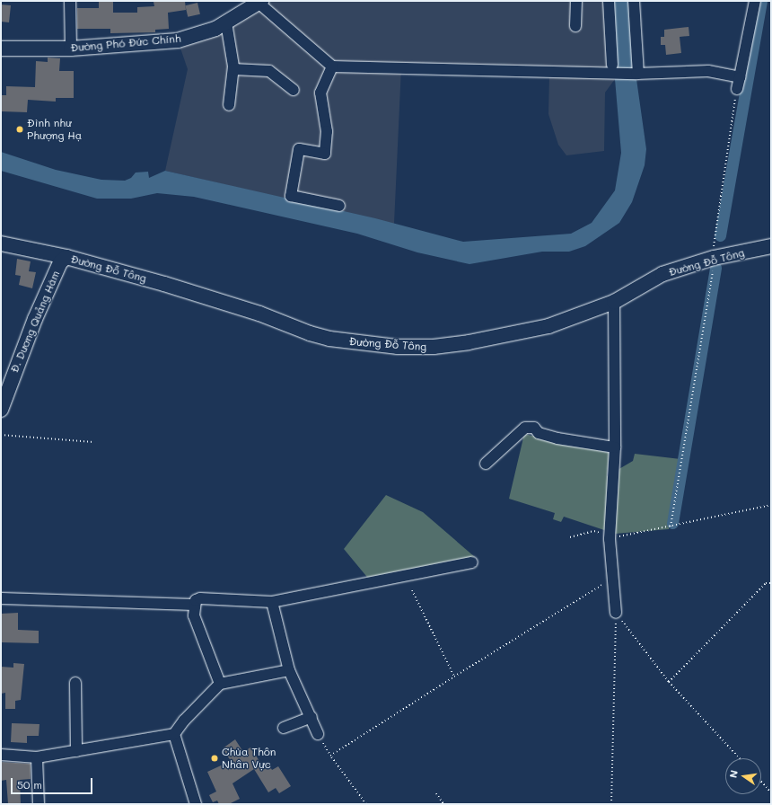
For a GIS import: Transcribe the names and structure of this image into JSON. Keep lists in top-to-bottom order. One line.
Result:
{"streets":{"main road":["Đường Phó Đức Chính","Đường Đỗ Tông","Đ. Dương Quảng Hàm"]},"crossings":[["Đường Đỗ Tông","Đ. Dương Quảng Hàm"]],"places":["Đình như Phượng Hạ","Chùa Thôn Nhân Vực"],"scale_bar":"50 m","north":"left"}
